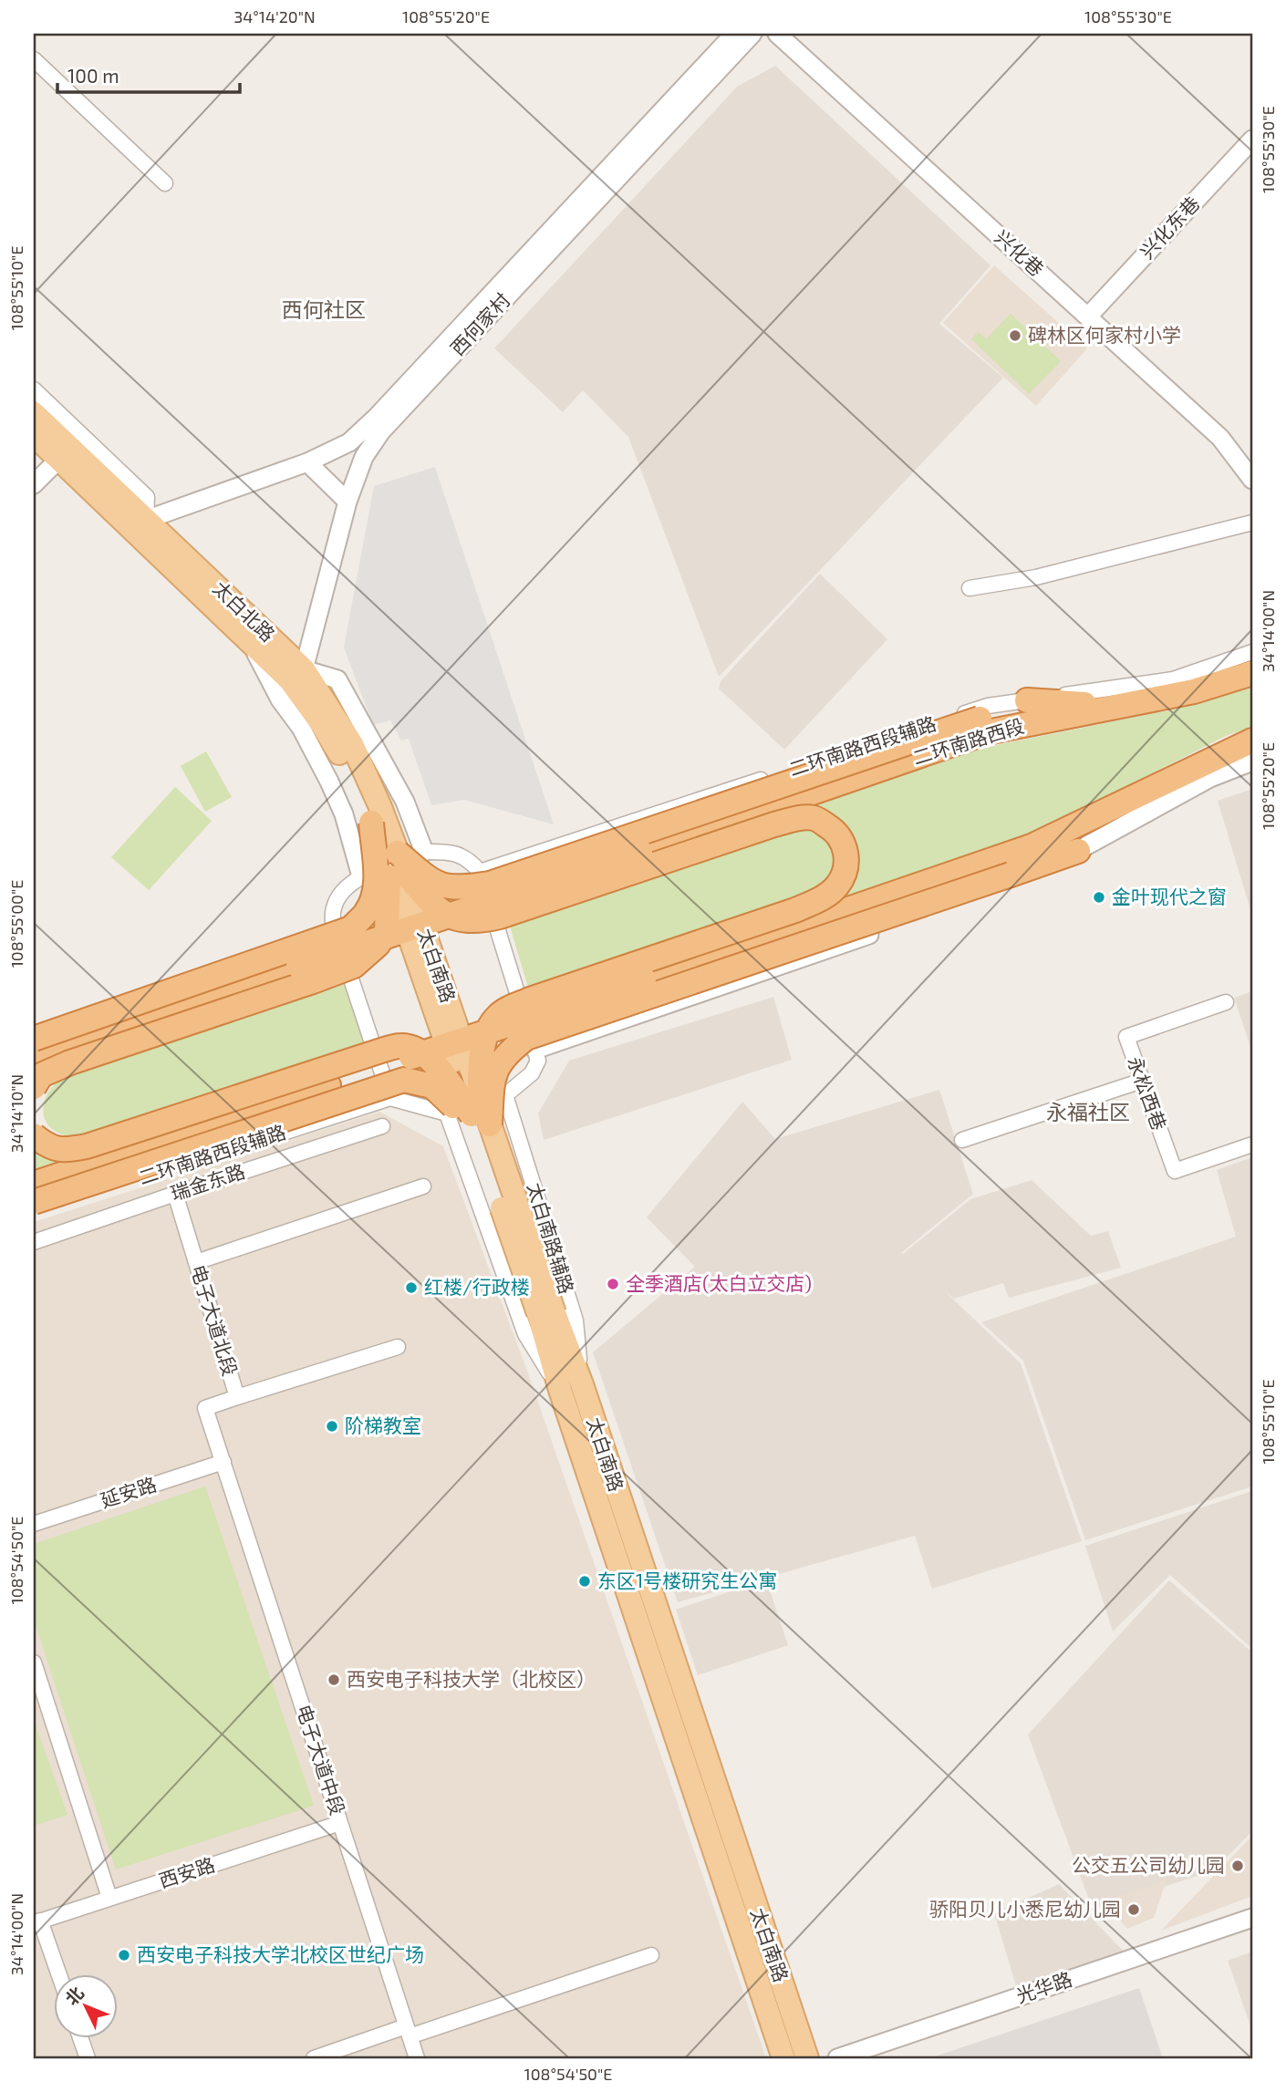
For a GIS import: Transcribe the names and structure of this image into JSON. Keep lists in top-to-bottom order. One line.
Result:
{"streets":{"highway":["二环南路西段"],"main road":["太白北路","太白南路"],"street":["兴化东巷","兴化巷","西何家村","二环南路西段辅路","永松西巷","瑞金东路","太白南路辅路","电子大道北段","延安路","电子大道中段","西安路","光华路"]},"crossings":[["兴化东巷","兴化巷"],["西何家村","太白北路"],["太白北路","太白南路"],["太白南路","太白南路辅路"],["瑞金东路","电子大道北段"],["电子大道北段","延安路"],["电子大道北段","电子大道中段"],["延安路","电子大道中段"],["电子大道中段","西安路"]],"districts":["西何社区","永福社区"],"places":["碑林区何家村小学","金叶现代之窗","全季酒店(太白立交店)","红楼/行政楼","阶梯教室","东区1号楼研究生公寓","西安电子科技大学（北校区）","公交五公司幼儿园","骄阳贝儿小悉尼幼儿园","西安电子科技大学北校区世纪广场"],"scale_bar":"100 m","north":"top left","coordinates":["34°14'20\"N","108°55'20\"E","108°55'30\"E","108°55'10\"E","34°14'00\"N","108°55'00\"E","34°14'10\"N","108°54'50\"E"]}
